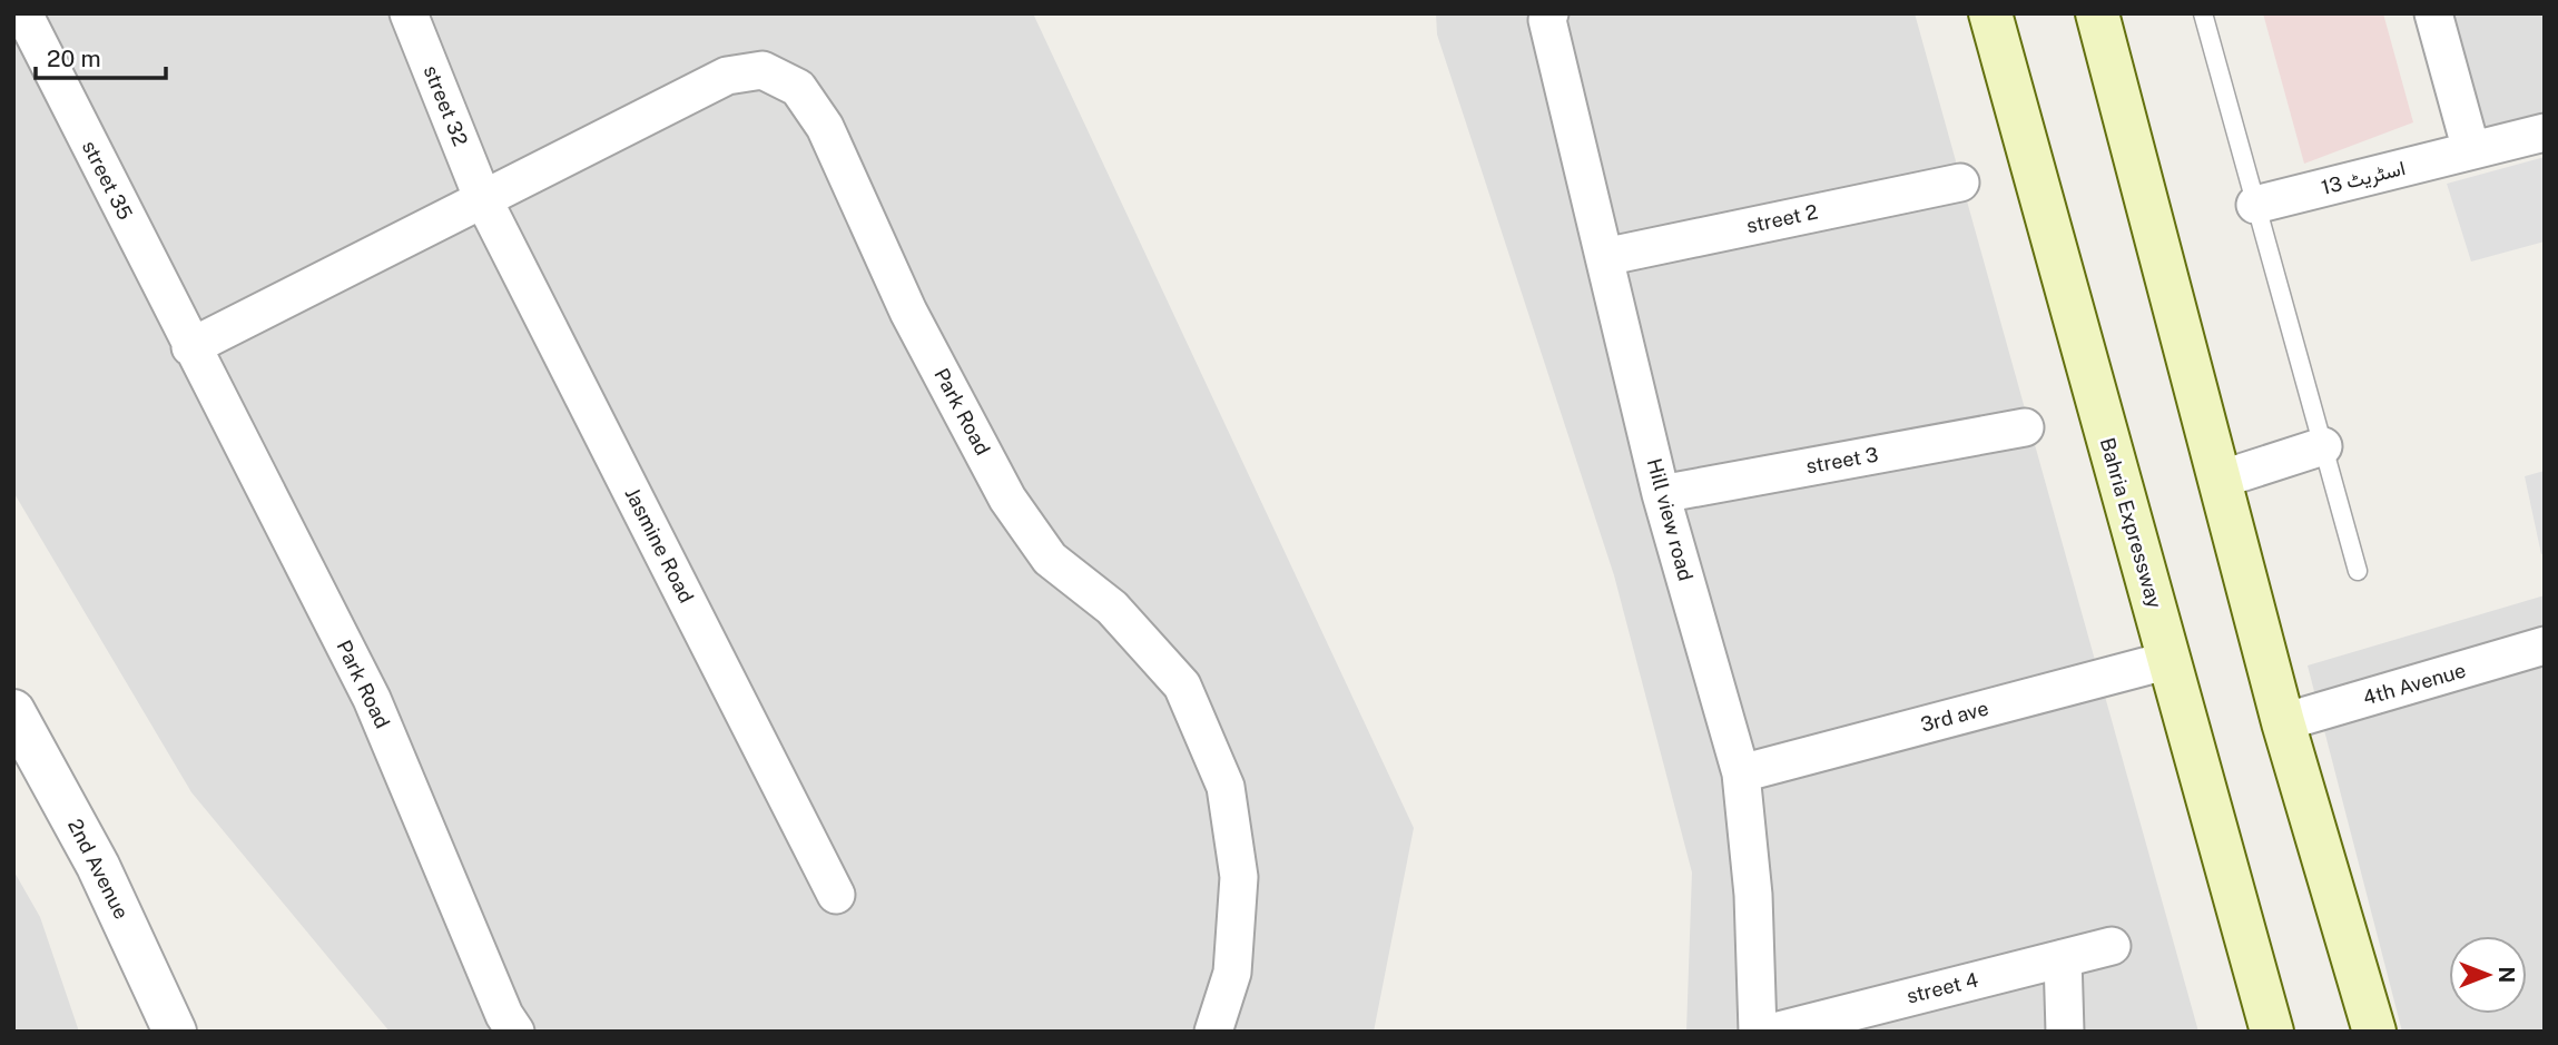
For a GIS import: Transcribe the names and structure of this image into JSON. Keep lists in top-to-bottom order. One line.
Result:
{"streets":{"main road":["Bahria Expressway"],"street":["street 32","اسٹریٹ 13","street 35","street 2","Park Road","street 3","Hill view road","Jasmine Road","4th Avenue","3rd ave","2nd Avenue","street 4"]},"crossings":[["street 32","Park Road"],["street 32","Jasmine Road"],["street 35","Park Road"],["street 2","Hill view road"],["Park Road","Jasmine Road"],["street 3","Hill view road"],["Hill view road","3rd ave"],["Bahria Expressway","3rd ave"]],"scale_bar":"20 m","north":"right"}
